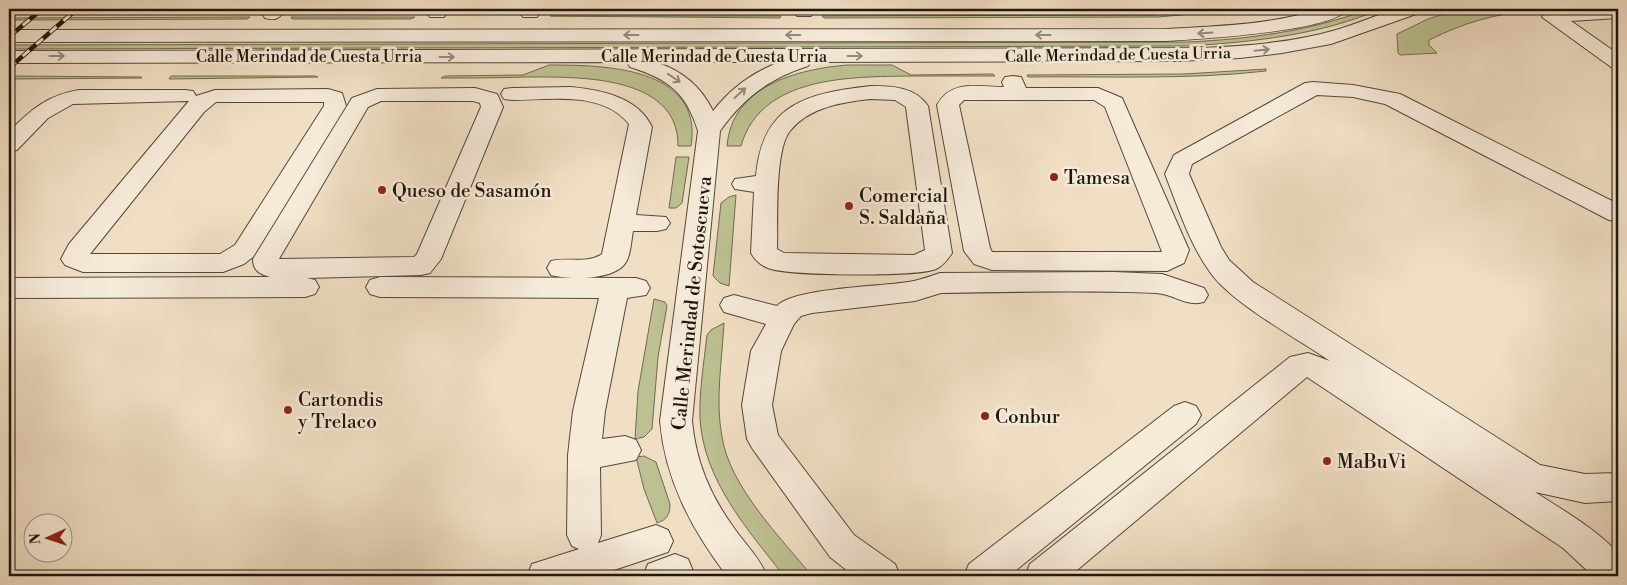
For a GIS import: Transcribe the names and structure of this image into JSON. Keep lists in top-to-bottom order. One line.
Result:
{"streets":{"street":["Calle Merindad de Cuesta Urria","Calle Merindad de Sotoscueva"]},"crossings":[["Calle Merindad de Cuesta Urria","Calle Merindad de Sotoscueva"]],"places":["Tamesa","Queso de Sasamón","Comercial S. Saldaña","Cartondis y Trelaco","Conbur","MaBuVi"],"north":"left"}
